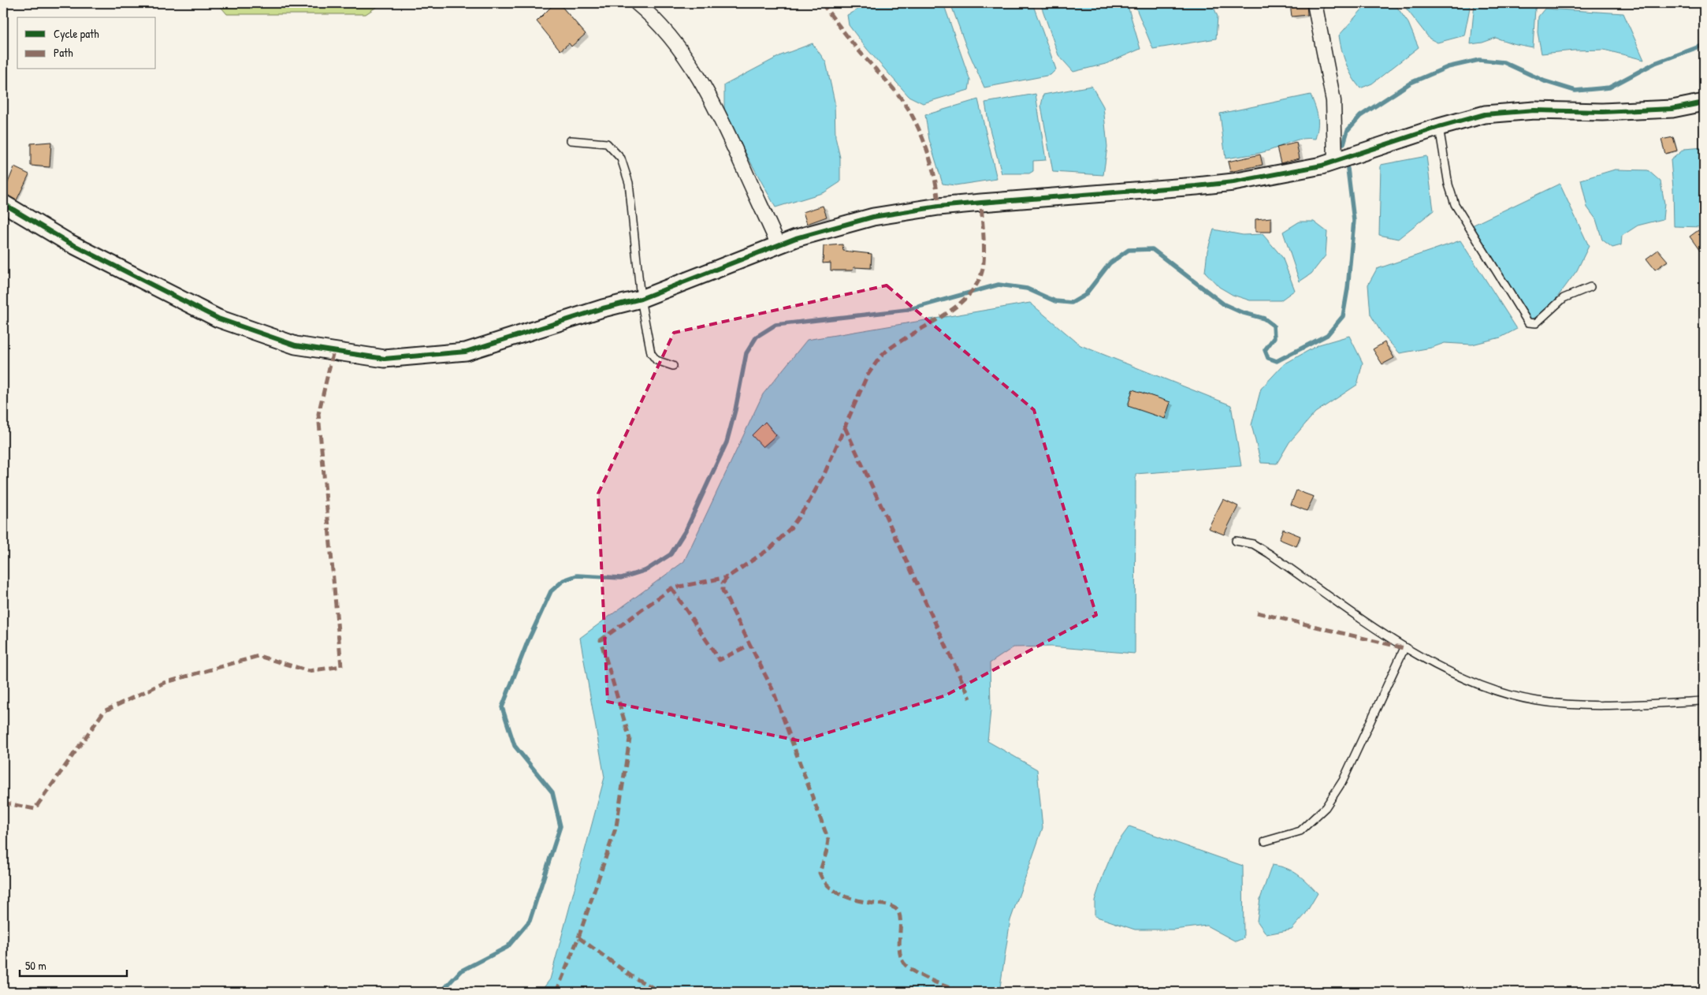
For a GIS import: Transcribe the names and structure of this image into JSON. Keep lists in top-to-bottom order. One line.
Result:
{"legend":["Cycle path","Path"],"scale_bar":"50 m"}
